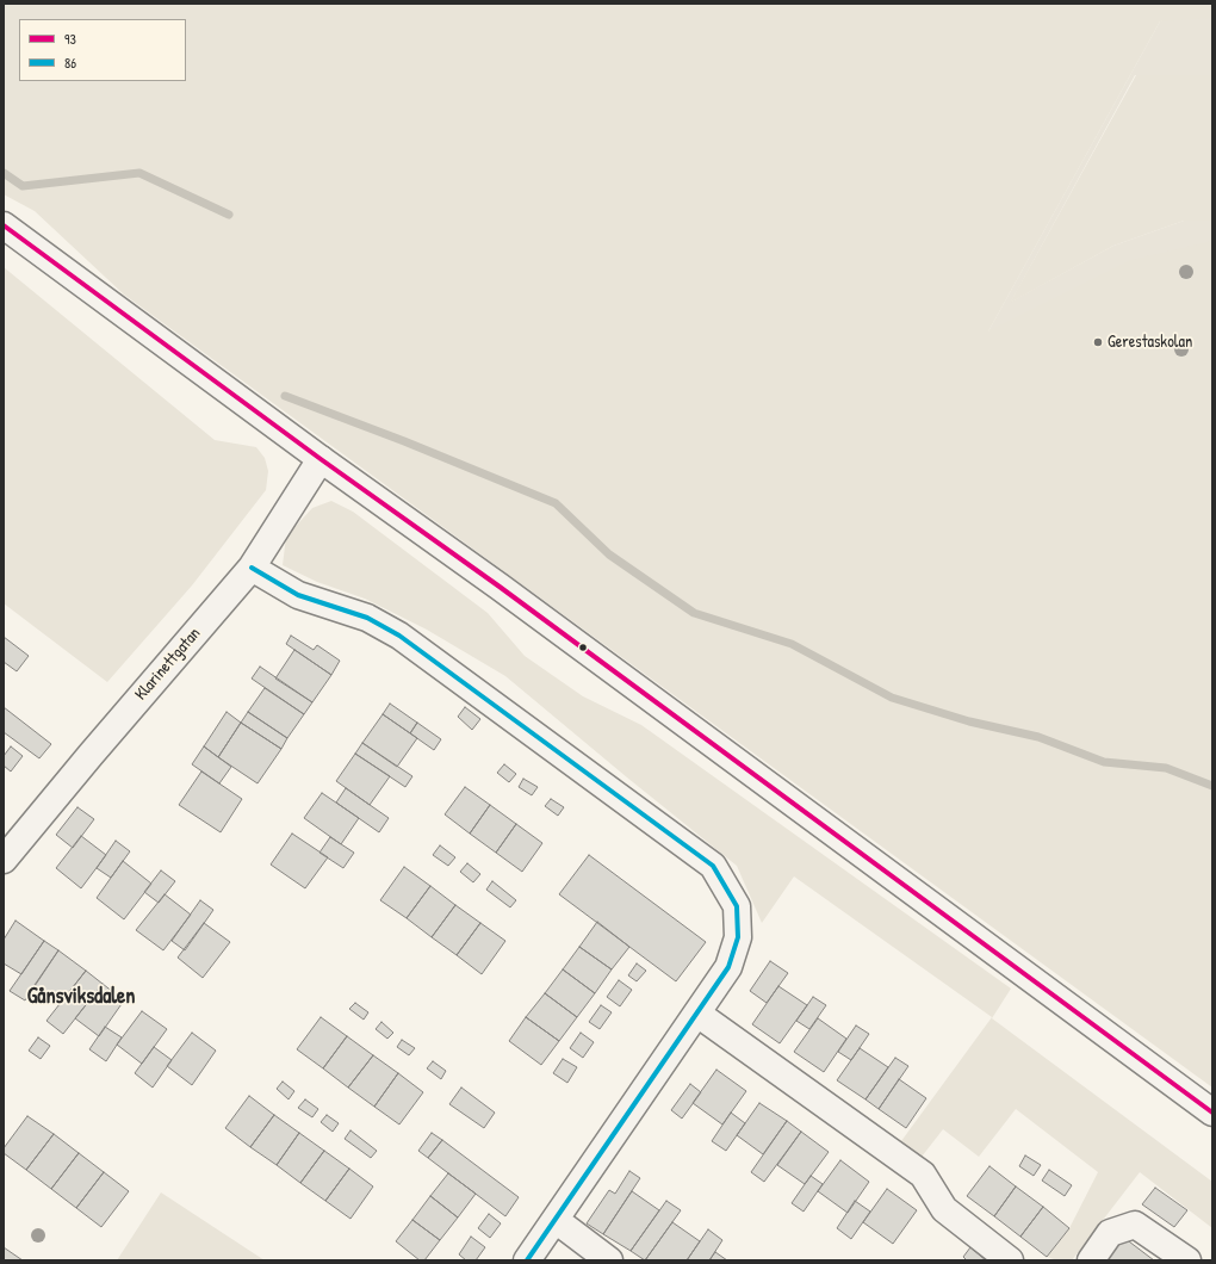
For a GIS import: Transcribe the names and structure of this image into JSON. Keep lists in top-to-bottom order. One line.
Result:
{"streets":{"street":["Klarinettgatan"]},"districts":["Gånsviksdalen"],"places":["Gerestaskolan"],"lines":["transit line 93","transit line 86"],"legend":["93","86"]}
